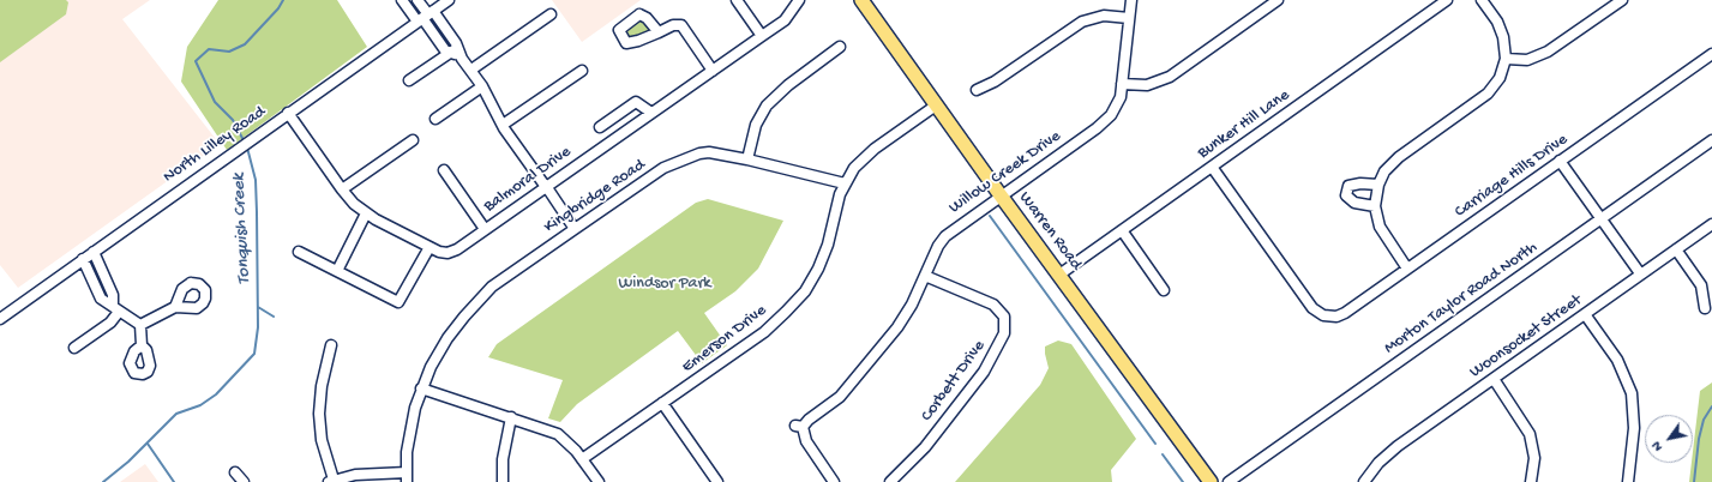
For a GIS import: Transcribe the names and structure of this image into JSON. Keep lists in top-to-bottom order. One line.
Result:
{"streets":{"main road":["Warren Road"],"street":["Bunker Hill Lane","North Lilley Road","Willow Creek Drive","Carriage Hills Drive","Balmoral Drive","Kingbridge Road","Morton Taylor Road North","Woonsocket Street","Emerson Drive","Corbett Drive"]},"crossings":[["Bunker Hill Lane","Carriage Hills Drive"],["Bunker Hill Lane","Warren Road"],["North Lilley Road","Balmoral Drive"],["Willow Creek Drive","Warren Road"],["Willow Creek Drive","Corbett Drive"],["Kingbridge Road","Emerson Drive"],["Warren Road","Emerson Drive"]],"water":["Tonquish Creek"],"parks":["Windsor Park"],"north":"bottom left"}
